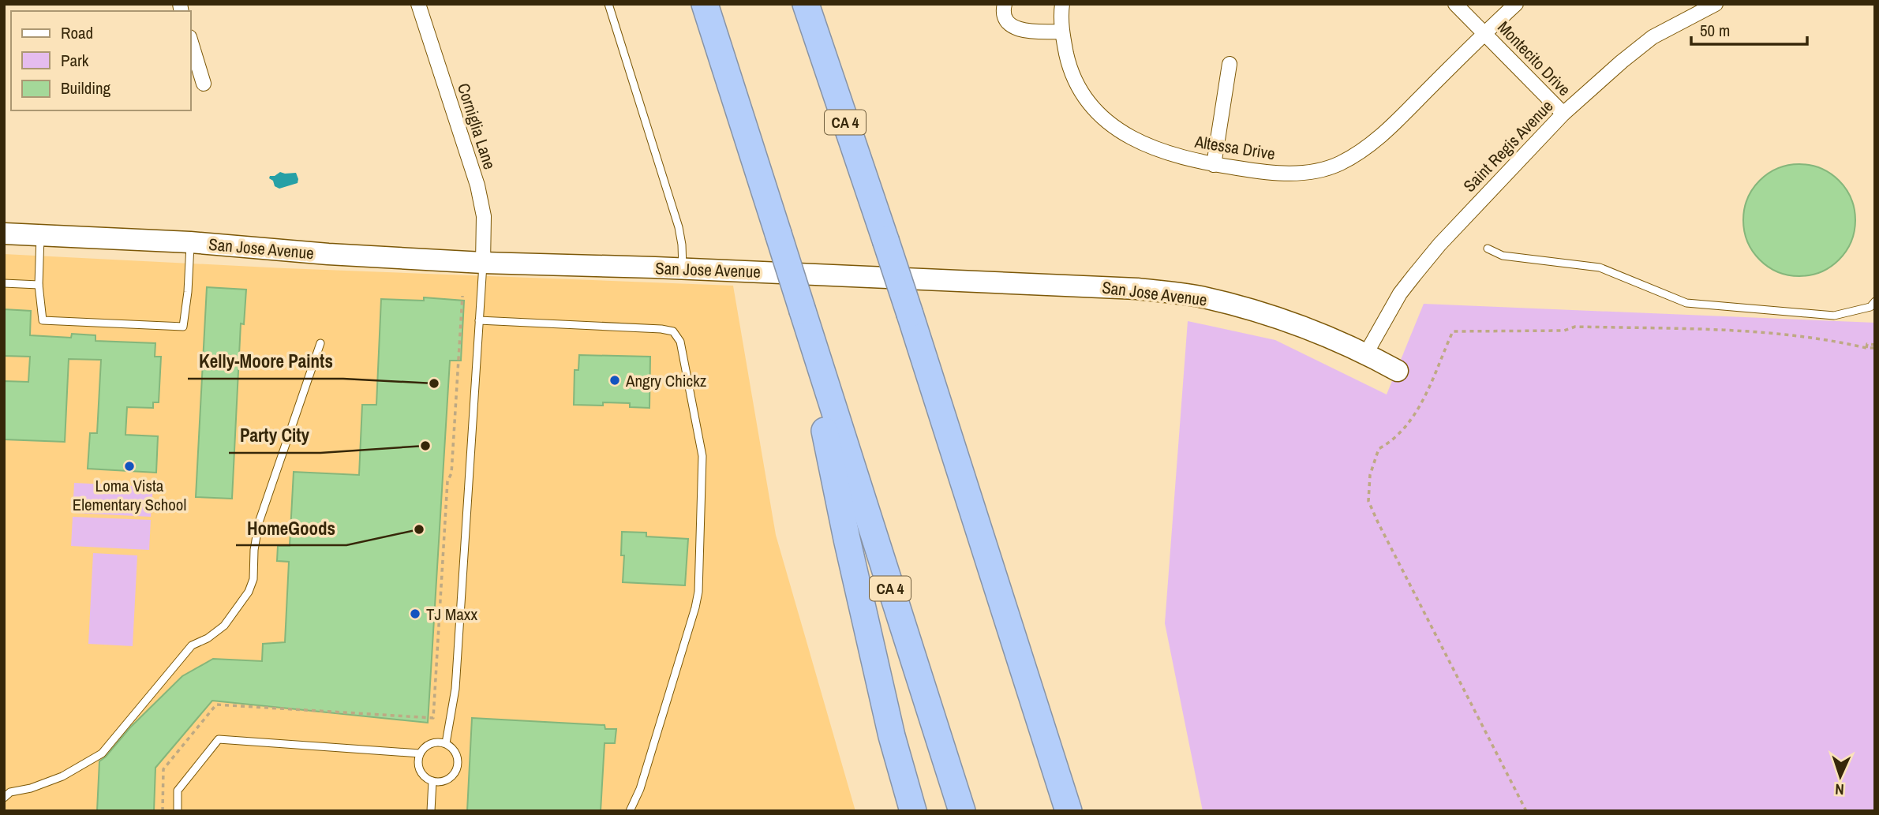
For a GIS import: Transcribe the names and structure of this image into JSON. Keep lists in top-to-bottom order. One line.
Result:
{"streets":{"highway":["CA 4"],"street":["Montecito Drive","Corniglia Lane","Saint Regis Avenue","Altessa Drive","San Jose Avenue"]},"crossings":[["Montecito Drive","Saint Regis Avenue"],["Montecito Drive","Altessa Drive"],["Corniglia Lane","San Jose Avenue"],["Saint Regis Avenue","San Jose Avenue"]],"places":["Angry Chickz","Kelly-Moore Paints","Party City","Loma Vista Elementary School","HomeGoods","TJ Maxx"],"legend":["Road","Park","Building"],"scale_bar":"50 m","north":"bottom"}
